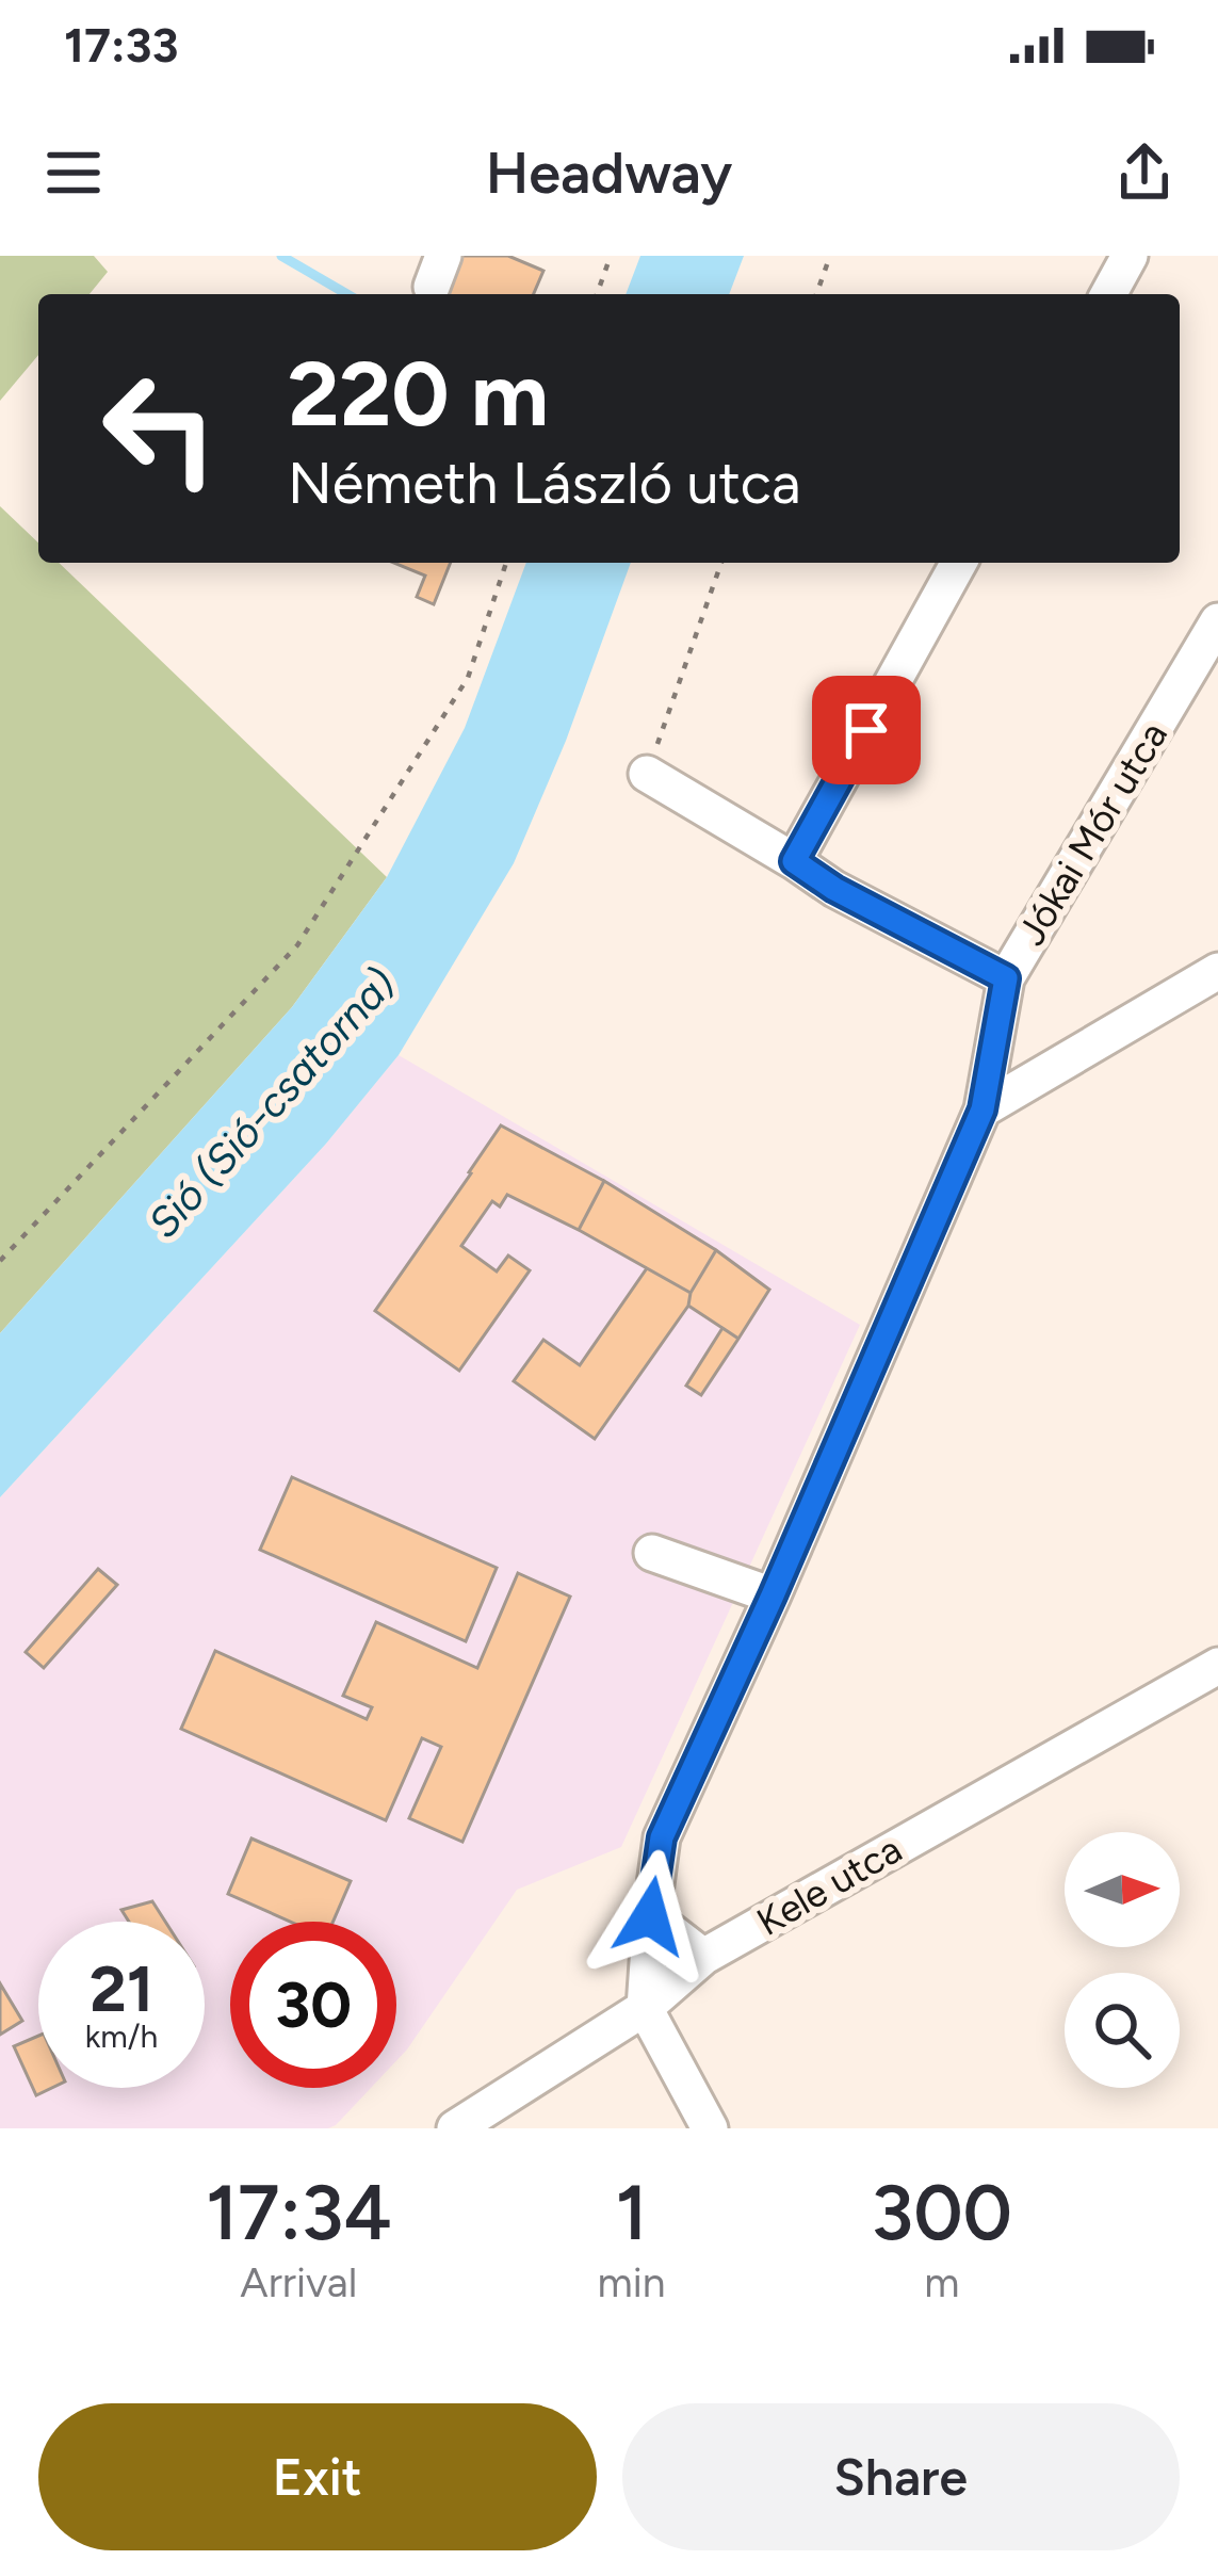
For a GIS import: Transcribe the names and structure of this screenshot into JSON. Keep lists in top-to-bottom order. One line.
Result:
{"streets":{"street":["Jókai Mór utca","Kele utca"]},"crossings":[["Jókai Mór utca","Kele utca"]],"water":["Sió (Sió-csatorna)"],"north":"right","page":{"status":"17:33","header":"Headway","turn":["220 m","Németh László utca"],"speed":"21 km/h","limit":"30","eta":["17:34","Arrival","1","min","300","m"],"buttons":["Exit","Share"]}}
